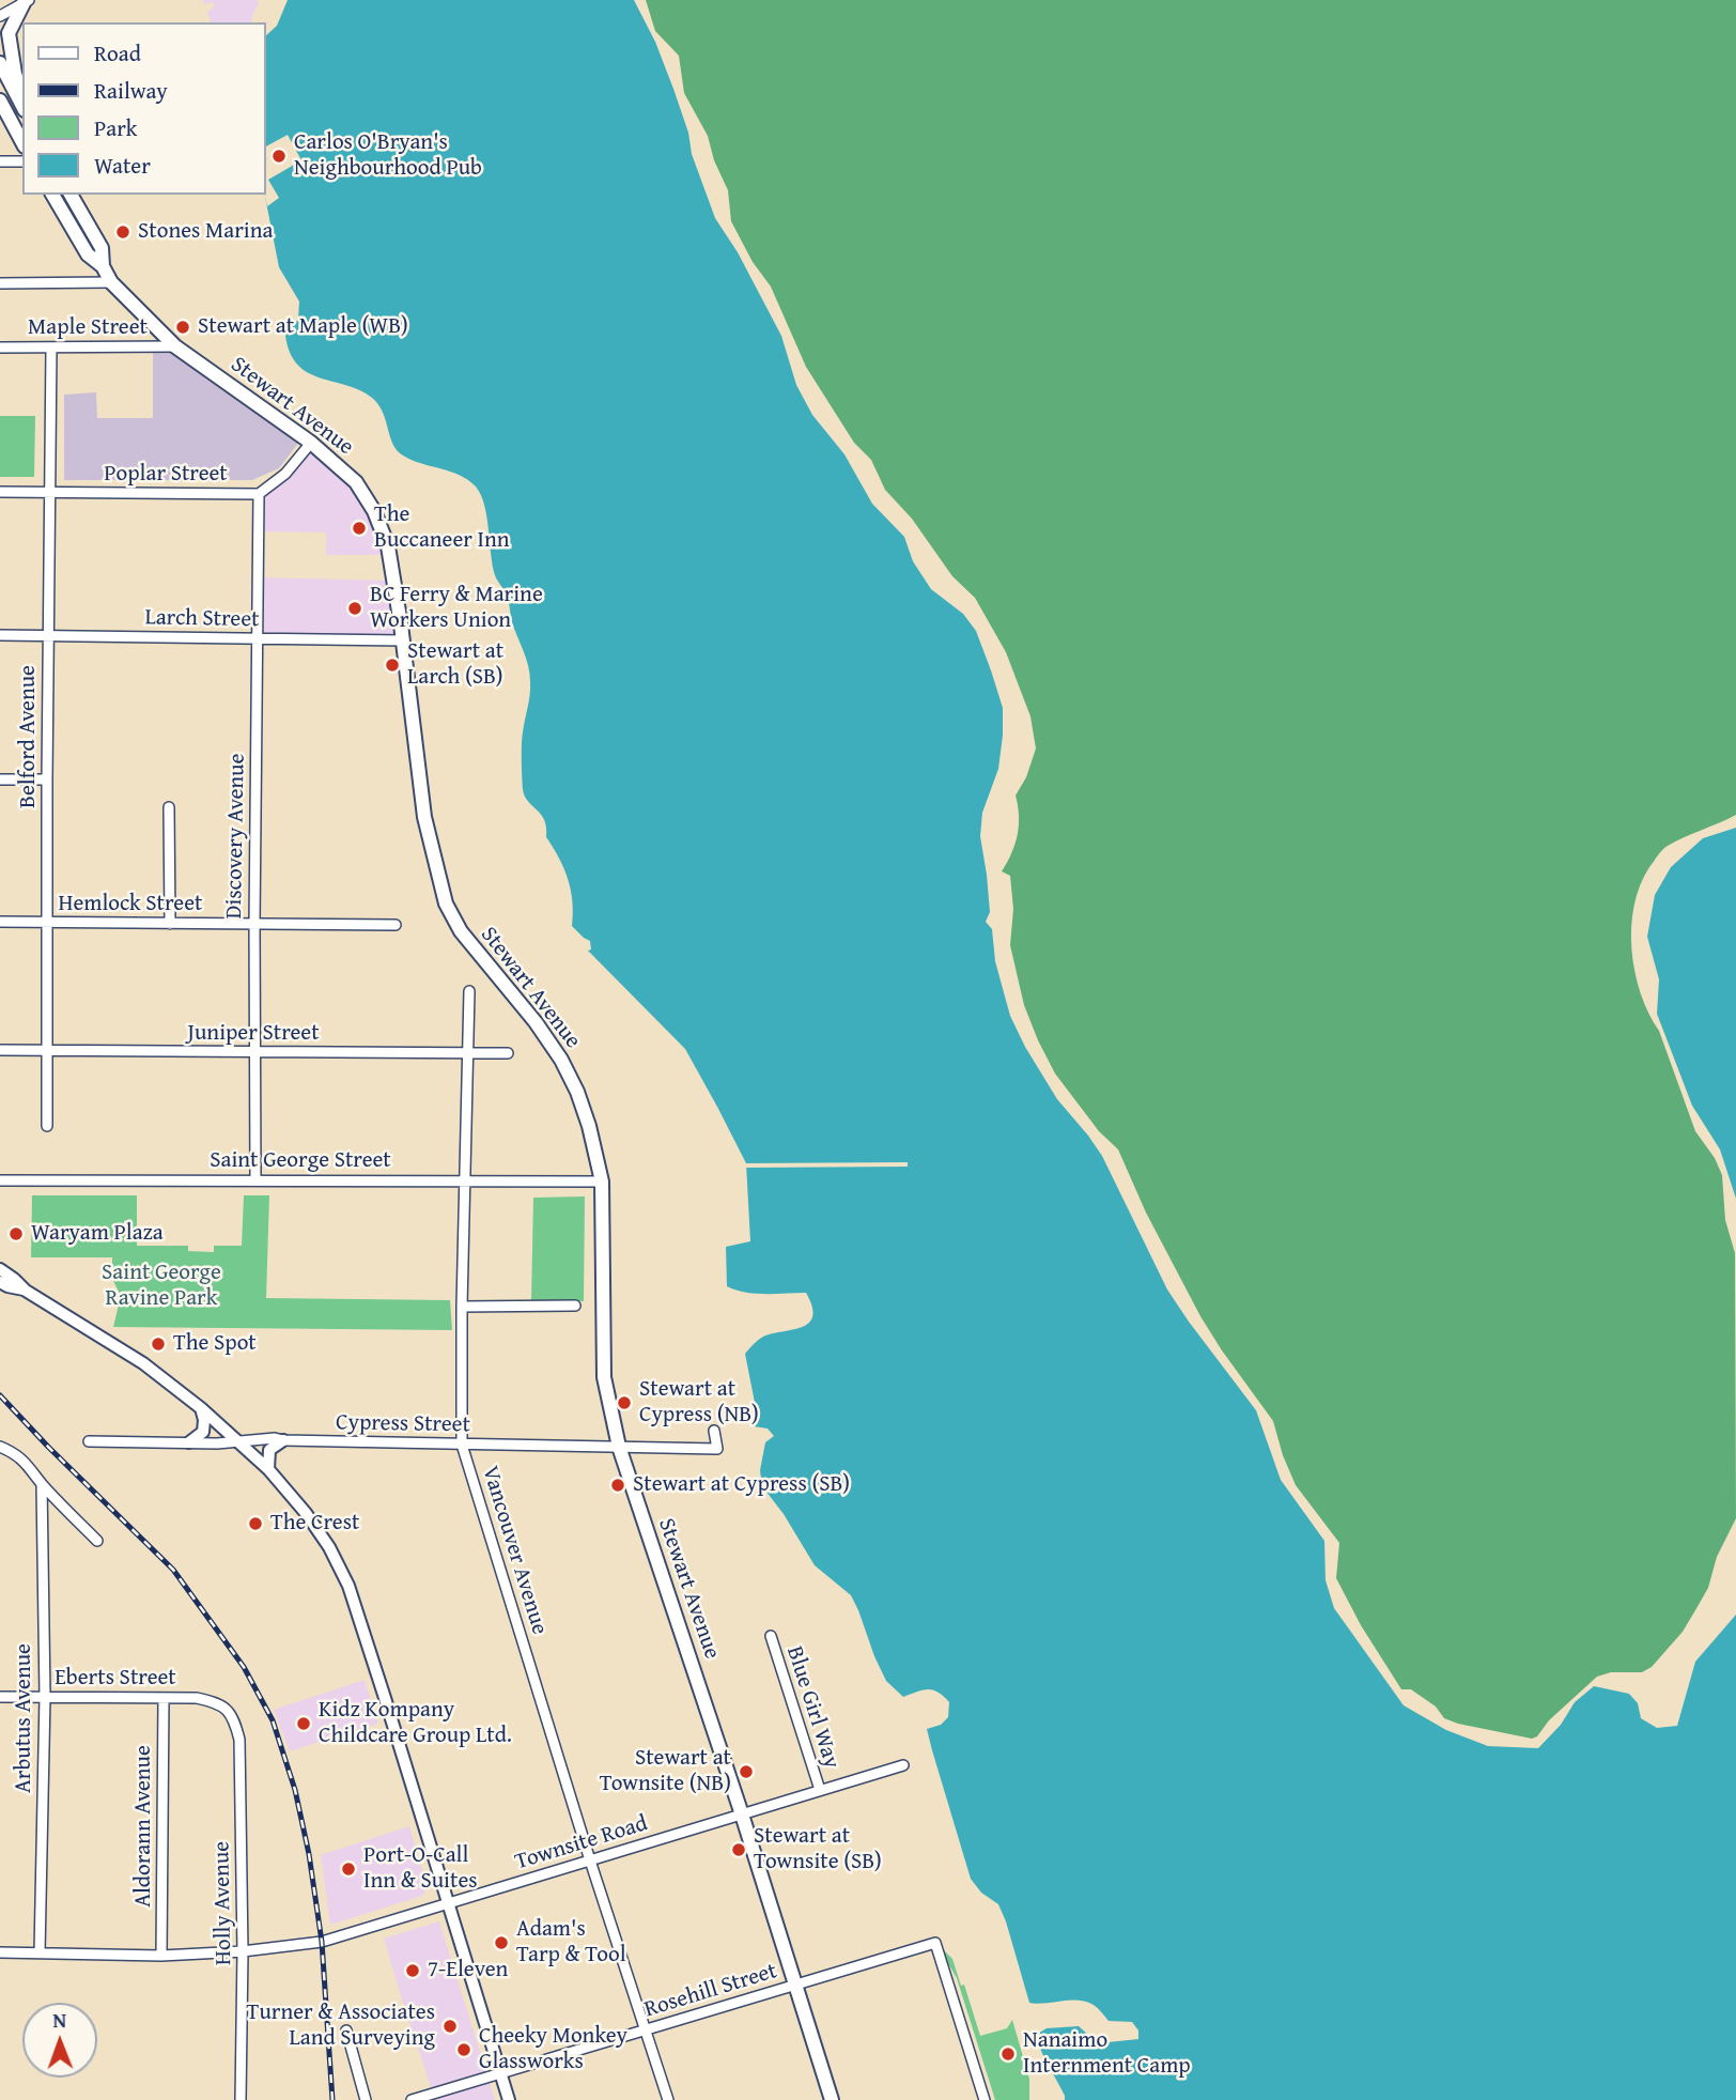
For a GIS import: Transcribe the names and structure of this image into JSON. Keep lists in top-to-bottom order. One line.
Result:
{"streets":{"highway":["Stewart Avenue"],"street":["Maple Street","Poplar Street","Larch Street","Belford Avenue","Discovery Avenue","Hemlock Street","Juniper Street","Saint George Street","Cypress Street","Vancouver Avenue","Eberts Street","Blue Girl Way","Arbutus Avenue","Aldorann Avenue","Townsite Road","Holly Avenue","Rosehill Street"]},"crossings":[["Maple Street","Stewart Avenue"],["Maple Street","Belford Avenue"],["Stewart Avenue","Poplar Street"],["Stewart Avenue","Larch Street"],["Stewart Avenue","Saint George Street"],["Stewart Avenue","Cypress Street"],["Stewart Avenue","Townsite Road"],["Stewart Avenue","Rosehill Street"],["Poplar Street","Belford Avenue"],["Poplar Street","Discovery Avenue"],["Larch Street","Belford Avenue"],["Larch Street","Discovery Avenue"],["Belford Avenue","Hemlock Street"],["Belford Avenue","Juniper Street"],["Discovery Avenue","Hemlock Street"],["Discovery Avenue","Juniper Street"],["Discovery Avenue","Saint George Street"],["Juniper Street","Vancouver Avenue"],["Saint George Street","Vancouver Avenue"],["Cypress Street","Vancouver Avenue"],["Vancouver Avenue","Townsite Road"],["Vancouver Avenue","Rosehill Street"],["Eberts Street","Arbutus Avenue"],["Eberts Street","Aldorann Avenue"],["Eberts Street","Holly Avenue"],["Blue Girl Way","Townsite Road"],["Arbutus Avenue","Townsite Road"],["Aldorann Avenue","Townsite Road"],["Townsite Road","Holly Avenue"]],"parks":["Saint George Ravine Park"],"places":["Carlos O'Bryan's Neighbourhood Pub","Stones Marina","Stewart at Maple (WB)","The Buccaneer Inn","BC Ferry & Marine Workers Union","Stewart at Larch (SB)","Waryam Plaza","The Spot","Stewart at Cypress (NB)","Stewart at Cypress (SB)","The Crest","Kidz Kompany Childcare Group Ltd.","Stewart at Townsite (NB)","Stewart at Townsite (SB)","Port-O-Call Inn & Suites","Adam's Tarp & Tool","7-Eleven","Turner & Associates Land Surveying","Cheeky Monkey Glassworks","Nanaimo Internment Camp"],"legend":["Road","Railway","Park","Water"],"north":"top"}
